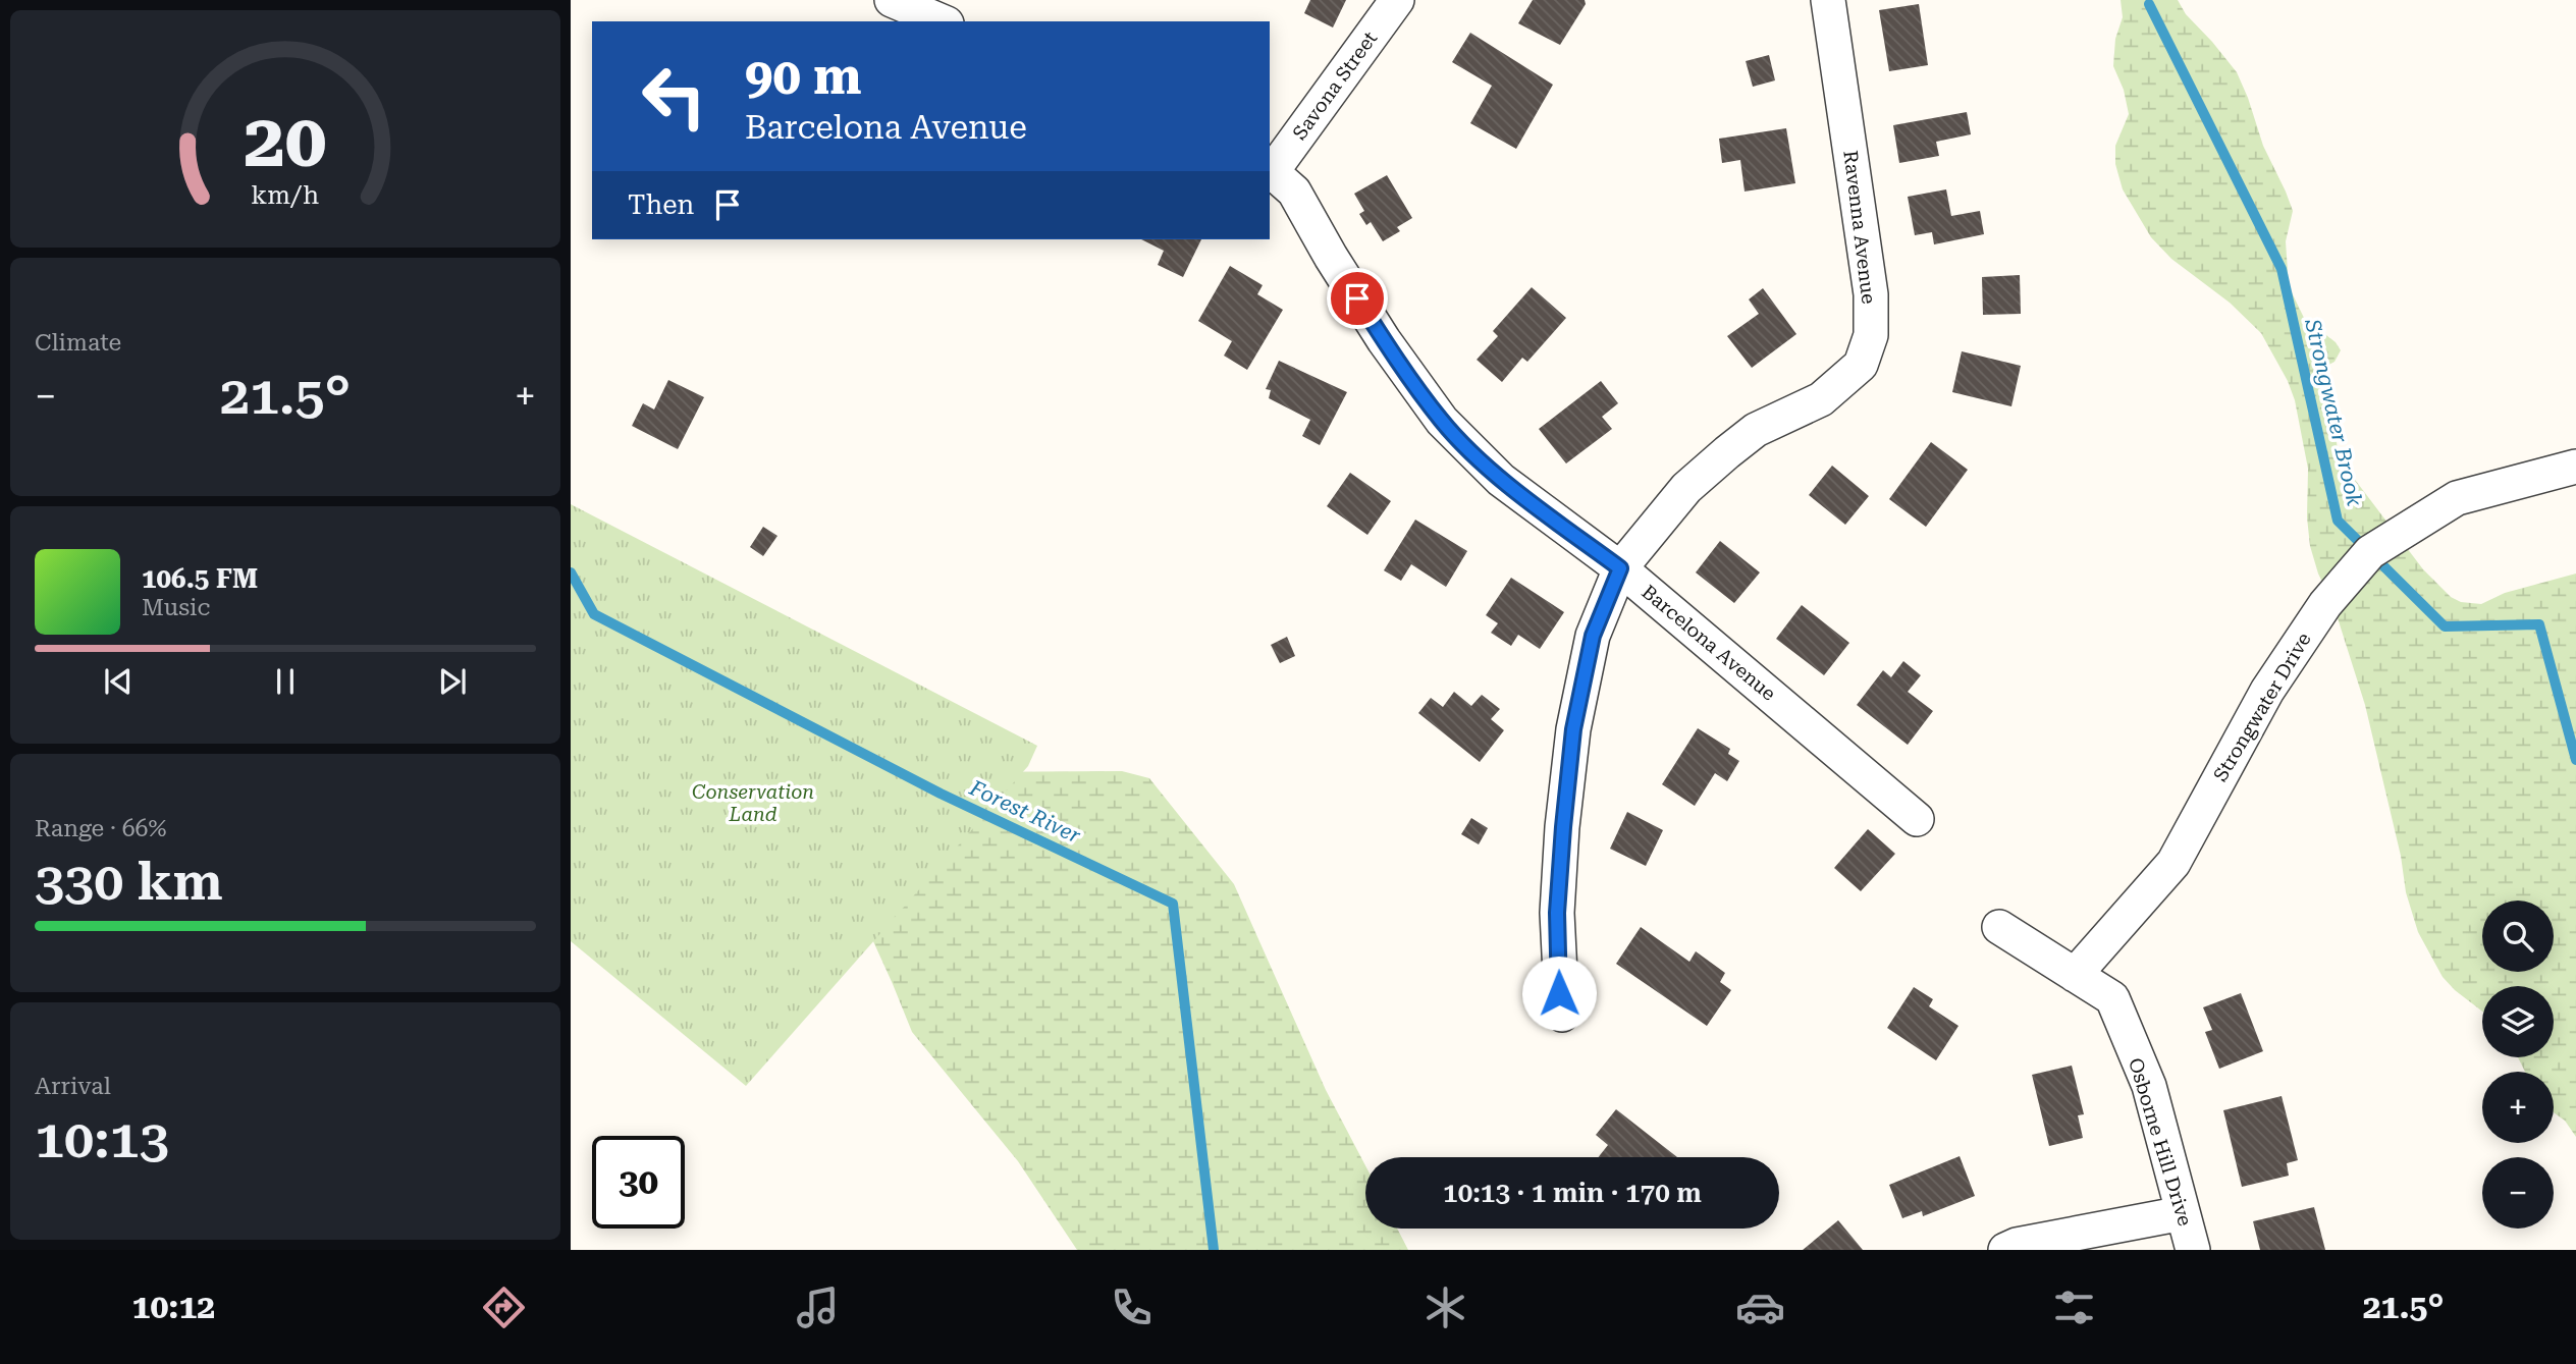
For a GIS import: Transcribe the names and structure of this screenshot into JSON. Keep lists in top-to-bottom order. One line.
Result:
{"streets":{"street":["Savona Street","Ravenna Avenue","Barcelona Avenue","Strongwater Drive","Osborne Hill Drive"]},"crossings":[["Savona Street","Barcelona Avenue"],["Ravenna Avenue","Barcelona Avenue"],["Strongwater Drive","Osborne Hill Drive"]],"water":["Strongwater Brook","Forest River"],"parks":["Conservation Land"],"page":{"turn":["90 m","Barcelona Avenue"],"then":"Then","tile":["Climate",["Range · 66%","330 km"],["Arrival","10:13"]],"heat":["−","21.5°","+"],"song":["106.5 FM","Music"],"map_buttons":["+","−"],"limit":"30","trip":"10:13 · 1 min · 170 m","tabs":["10:12","21.5°"],"gauge":["20","km/h"]}}
